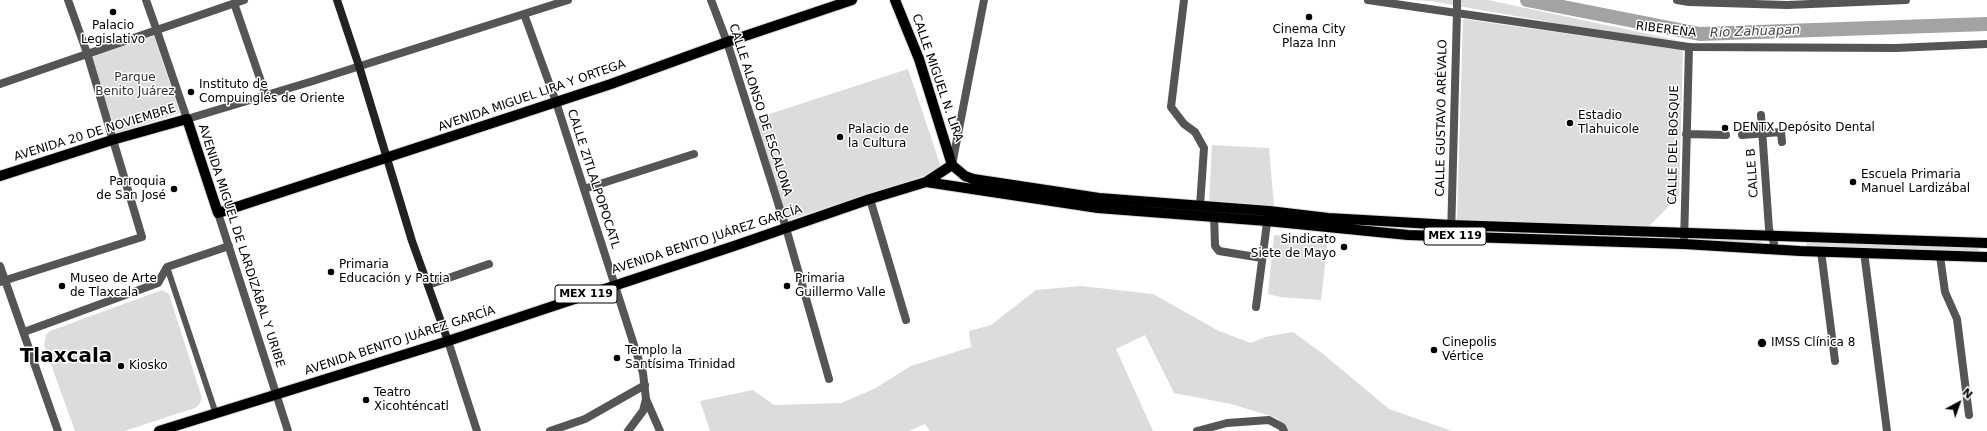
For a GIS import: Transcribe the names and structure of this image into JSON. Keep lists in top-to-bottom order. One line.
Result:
{"streets":{"main road":["CALLE MIGUEL N. LIRA","AVENIDA MIGUEL LIRA Y ORTEGA","AVENIDA 20 DE NOVIEMBRE","MEX 119","AVENIDA BENITO JUÁREZ GARCÍA","AVENIDA MIGUEL DE LARDIZÁBAL Y URIBE"],"street":["RIBEREÑA","CALLE ALONSO DE ESCALONA","CALLE GUSTAVO ARÉVALO","CALLE DEL BOSQUE","CALLE B","CALLE ZITLALPOPOCATL"]},"crossings":[["RIBEREÑA","CALLE GUSTAVO ARÉVALO"],["RIBEREÑA","CALLE DEL BOSQUE"],["CALLE MIGUEL N. LIRA","MEX 119"],["CALLE MIGUEL N. LIRA","AVENIDA BENITO JUÁREZ GARCÍA"],["AVENIDA MIGUEL LIRA Y ORTEGA","CALLE ALONSO DE ESCALONA"],["AVENIDA MIGUEL LIRA Y ORTEGA","CALLE ZITLALPOPOCATL"],["AVENIDA MIGUEL LIRA Y ORTEGA","AVENIDA MIGUEL DE LARDIZÁBAL Y URIBE"],["CALLE ALONSO DE ESCALONA","AVENIDA BENITO JUÁREZ GARCÍA"],["CALLE GUSTAVO ARÉVALO","MEX 119"],["AVENIDA 20 DE NOVIEMBRE","CALLE ZITLALPOPOCATL"],["AVENIDA 20 DE NOVIEMBRE","AVENIDA MIGUEL DE LARDIZÁBAL Y URIBE"],["CALLE DEL BOSQUE","MEX 119"],["CALLE B","MEX 119"],["CALLE ZITLALPOPOCATL","AVENIDA BENITO JUÁREZ GARCÍA"],["MEX 119","AVENIDA BENITO JUÁREZ GARCÍA"],["AVENIDA BENITO JUÁREZ GARCÍA","AVENIDA MIGUEL DE LARDIZÁBAL Y URIBE"]],"districts":["Tlaxcala"],"water":["Río Zahuapan"],"parks":["Parque Benito Juárez"],"places":["Palacio Legislativo","Cinema City Plaza Inn","Instituto de Compuinglés de Oriente","Estadio Tlahuicole","DENTX Depósito Dental","Palacio de la Cultura","Escuela Primaria Manuel Lardizábal","Parroquia de San José","Sindicato Siete de Mayo","Primaria Educación y Patria","Museo de Arte de Tlaxcala","Primaria Guillermo Valle","IMSS Clínica 8","Cinepolis Vértice","Templo la Santísima Trinidad","Kiosko","Teatro Xicohténcatl"],"north":"top right"}
